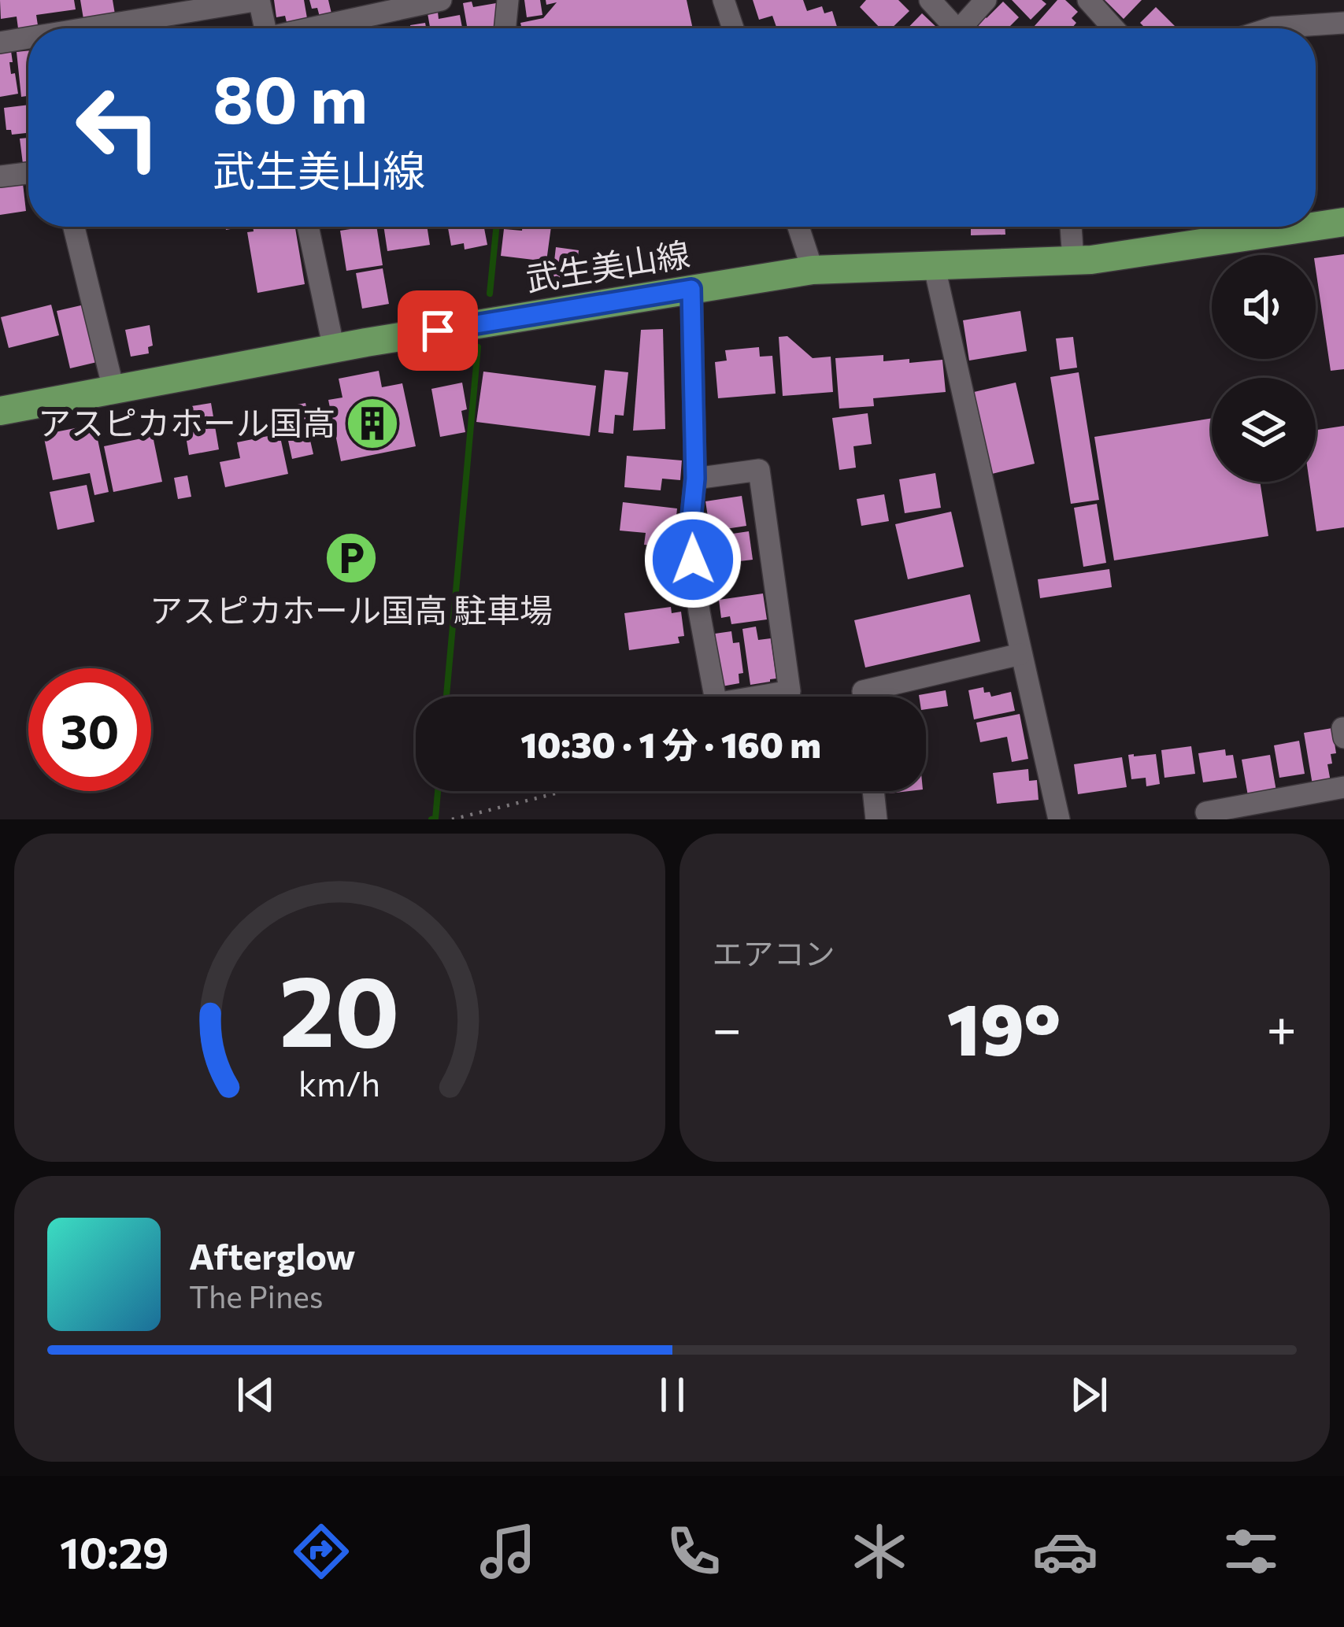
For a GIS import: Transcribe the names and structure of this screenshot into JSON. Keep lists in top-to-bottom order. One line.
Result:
{"streets":{"main road":["武生美山線"]},"places":{"building":["アスピカホール国高"],"parking":["アスピカホール国高 駐車場"]},"page":{"turn":["80 m","武生美山線"],"limit":"30","trip":"10:30 · 1 分 · 160 m","tile":"エアコン","heat":["−","19°","+"],"song":["Afterglow","The Pines"],"tabs":"10:29","gauge":["20","km/h"]}}
